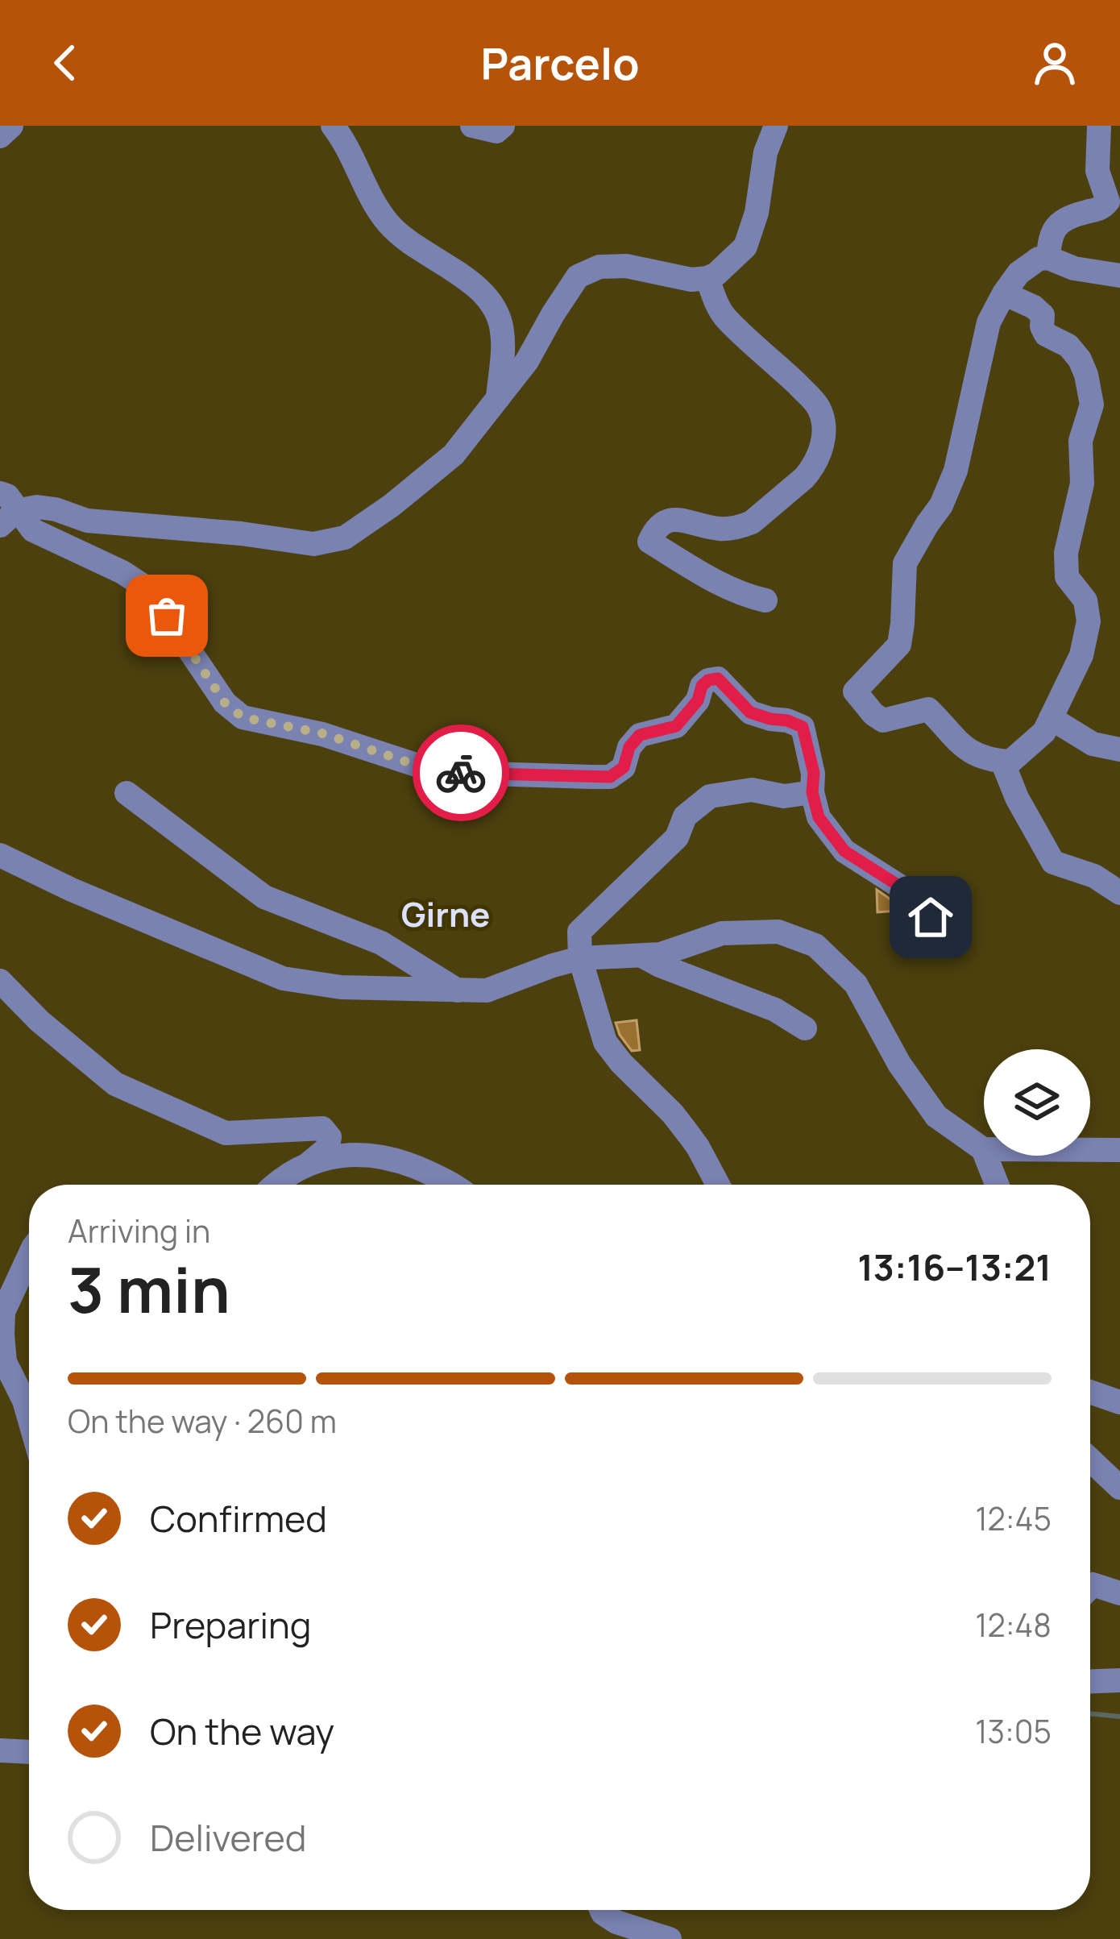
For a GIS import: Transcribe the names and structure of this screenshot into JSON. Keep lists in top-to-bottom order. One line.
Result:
{"districts":["Girne"],"page":{"header":"Parcelo","heading":["3 min","Arriving in","13:16–13:21"],"bar":"On the way · 260 m","list":[["Confirmed","12:45"],["Preparing","12:48"],["On the way","13:05"],"Delivered"]}}
